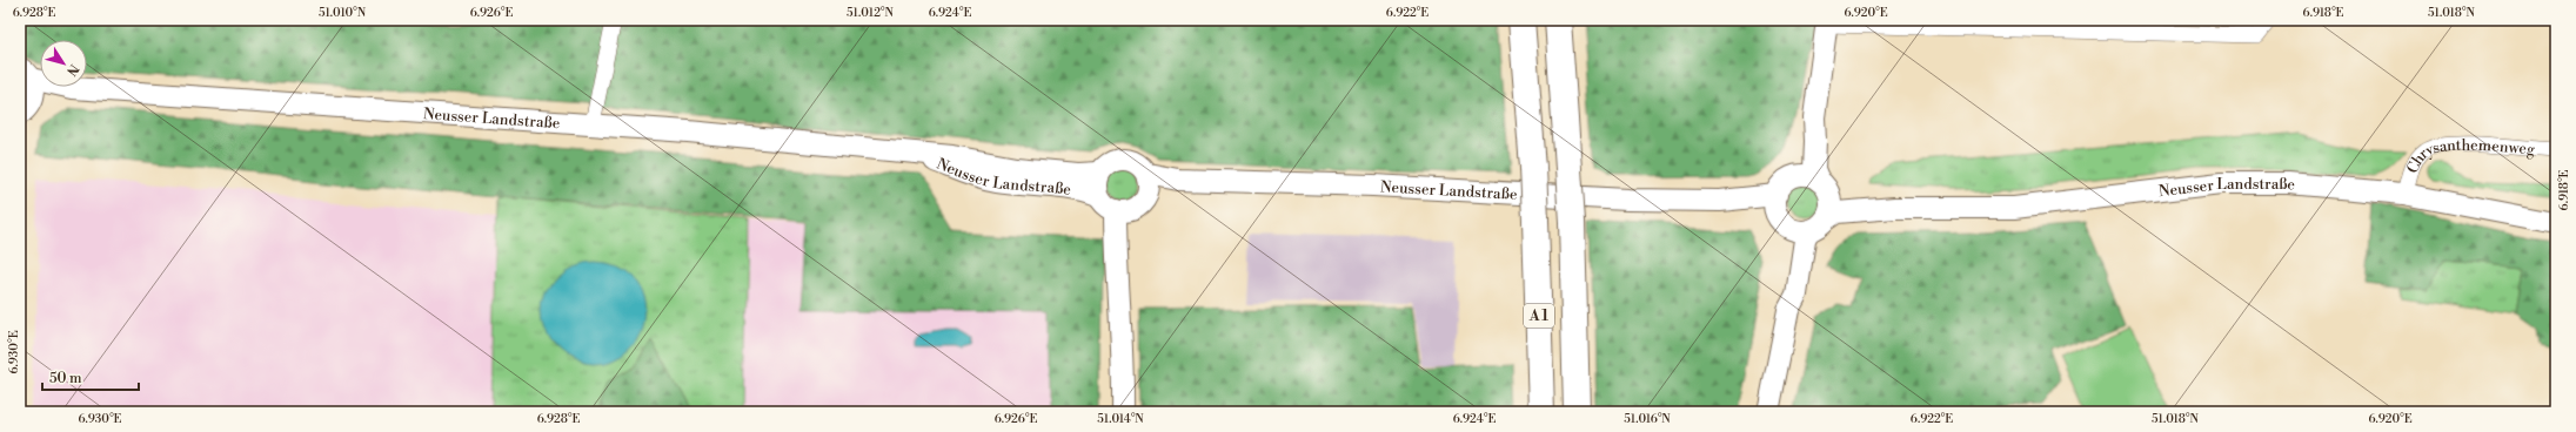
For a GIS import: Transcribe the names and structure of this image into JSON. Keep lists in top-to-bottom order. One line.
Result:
{"streets":{"highway":["A 1"],"main road":["Neusser Landstraße"],"street":["Chrysanthemenweg"]},"crossings":[["Neusser Landstraße","Chrysanthemenweg"]],"scale_bar":"50 m","north":"bottom right","coordinates":["6.928°E","51.010°N","6.926°E","51.012°N","6.924°E","6.922°E","6.920°E","6.918°E","51.018°N","6.930°E","51.014°N","51.016°N"]}
